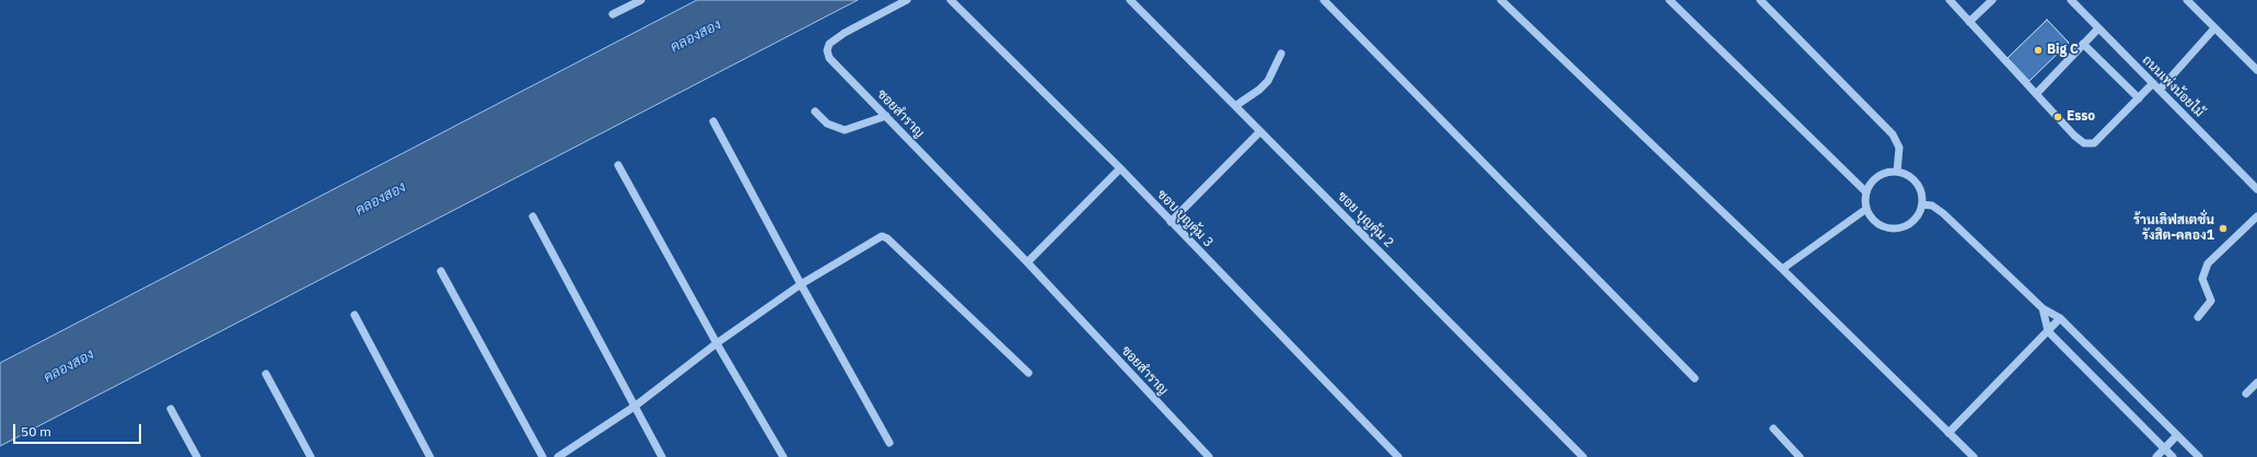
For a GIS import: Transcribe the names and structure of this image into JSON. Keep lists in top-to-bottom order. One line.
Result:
{"streets":{"street":["ถนนเพ่งน้อยไม้","ซอยสำราญ","ซอบ บุญคุ้ม 3","ซอย บุญคุ้ม 2"]},"water":["คลองสอง"],"places":["Big C","Esso","ร้านเลิฟสเตชั่น รังสิต-คลอง1"],"scale_bar":"50 m"}
